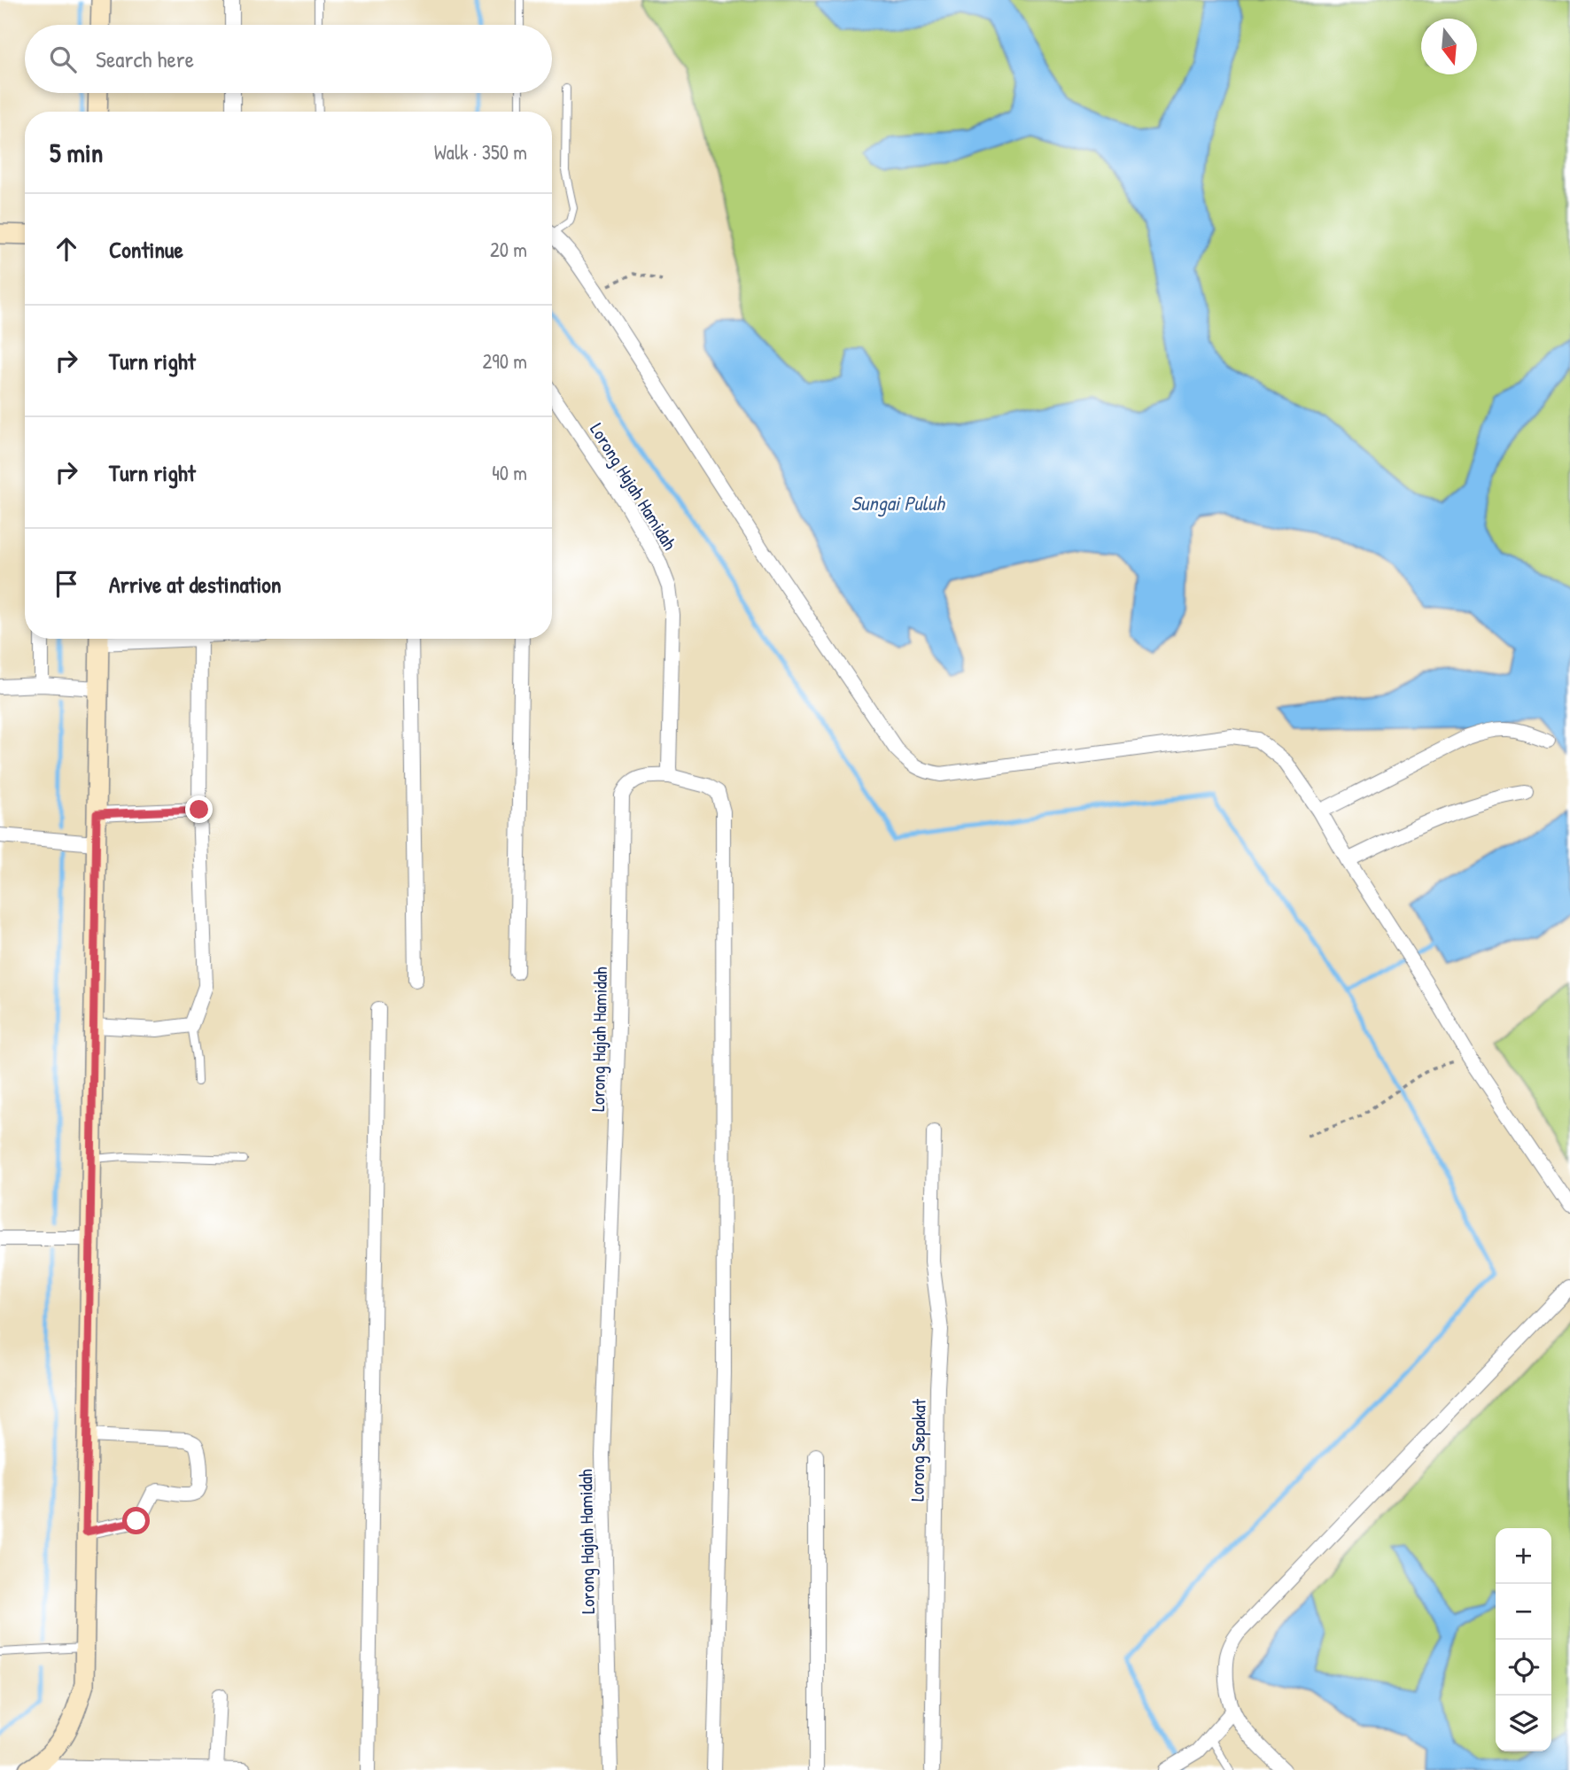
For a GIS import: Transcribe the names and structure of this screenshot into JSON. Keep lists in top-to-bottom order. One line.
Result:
{"streets":{"street":["Lorong Hajah Hamidah","Lorong Sepakat"]},"water":["Sungai Puluh"],"north":"bottom","page":{"search":"Search here","heading":["5 min","Walk · 350 m"],"list":[["Continue","20 m"],["Turn right","290 m"],["Turn right","40 m"],"Arrive at destination"],"map_buttons":["+","−"]}}
